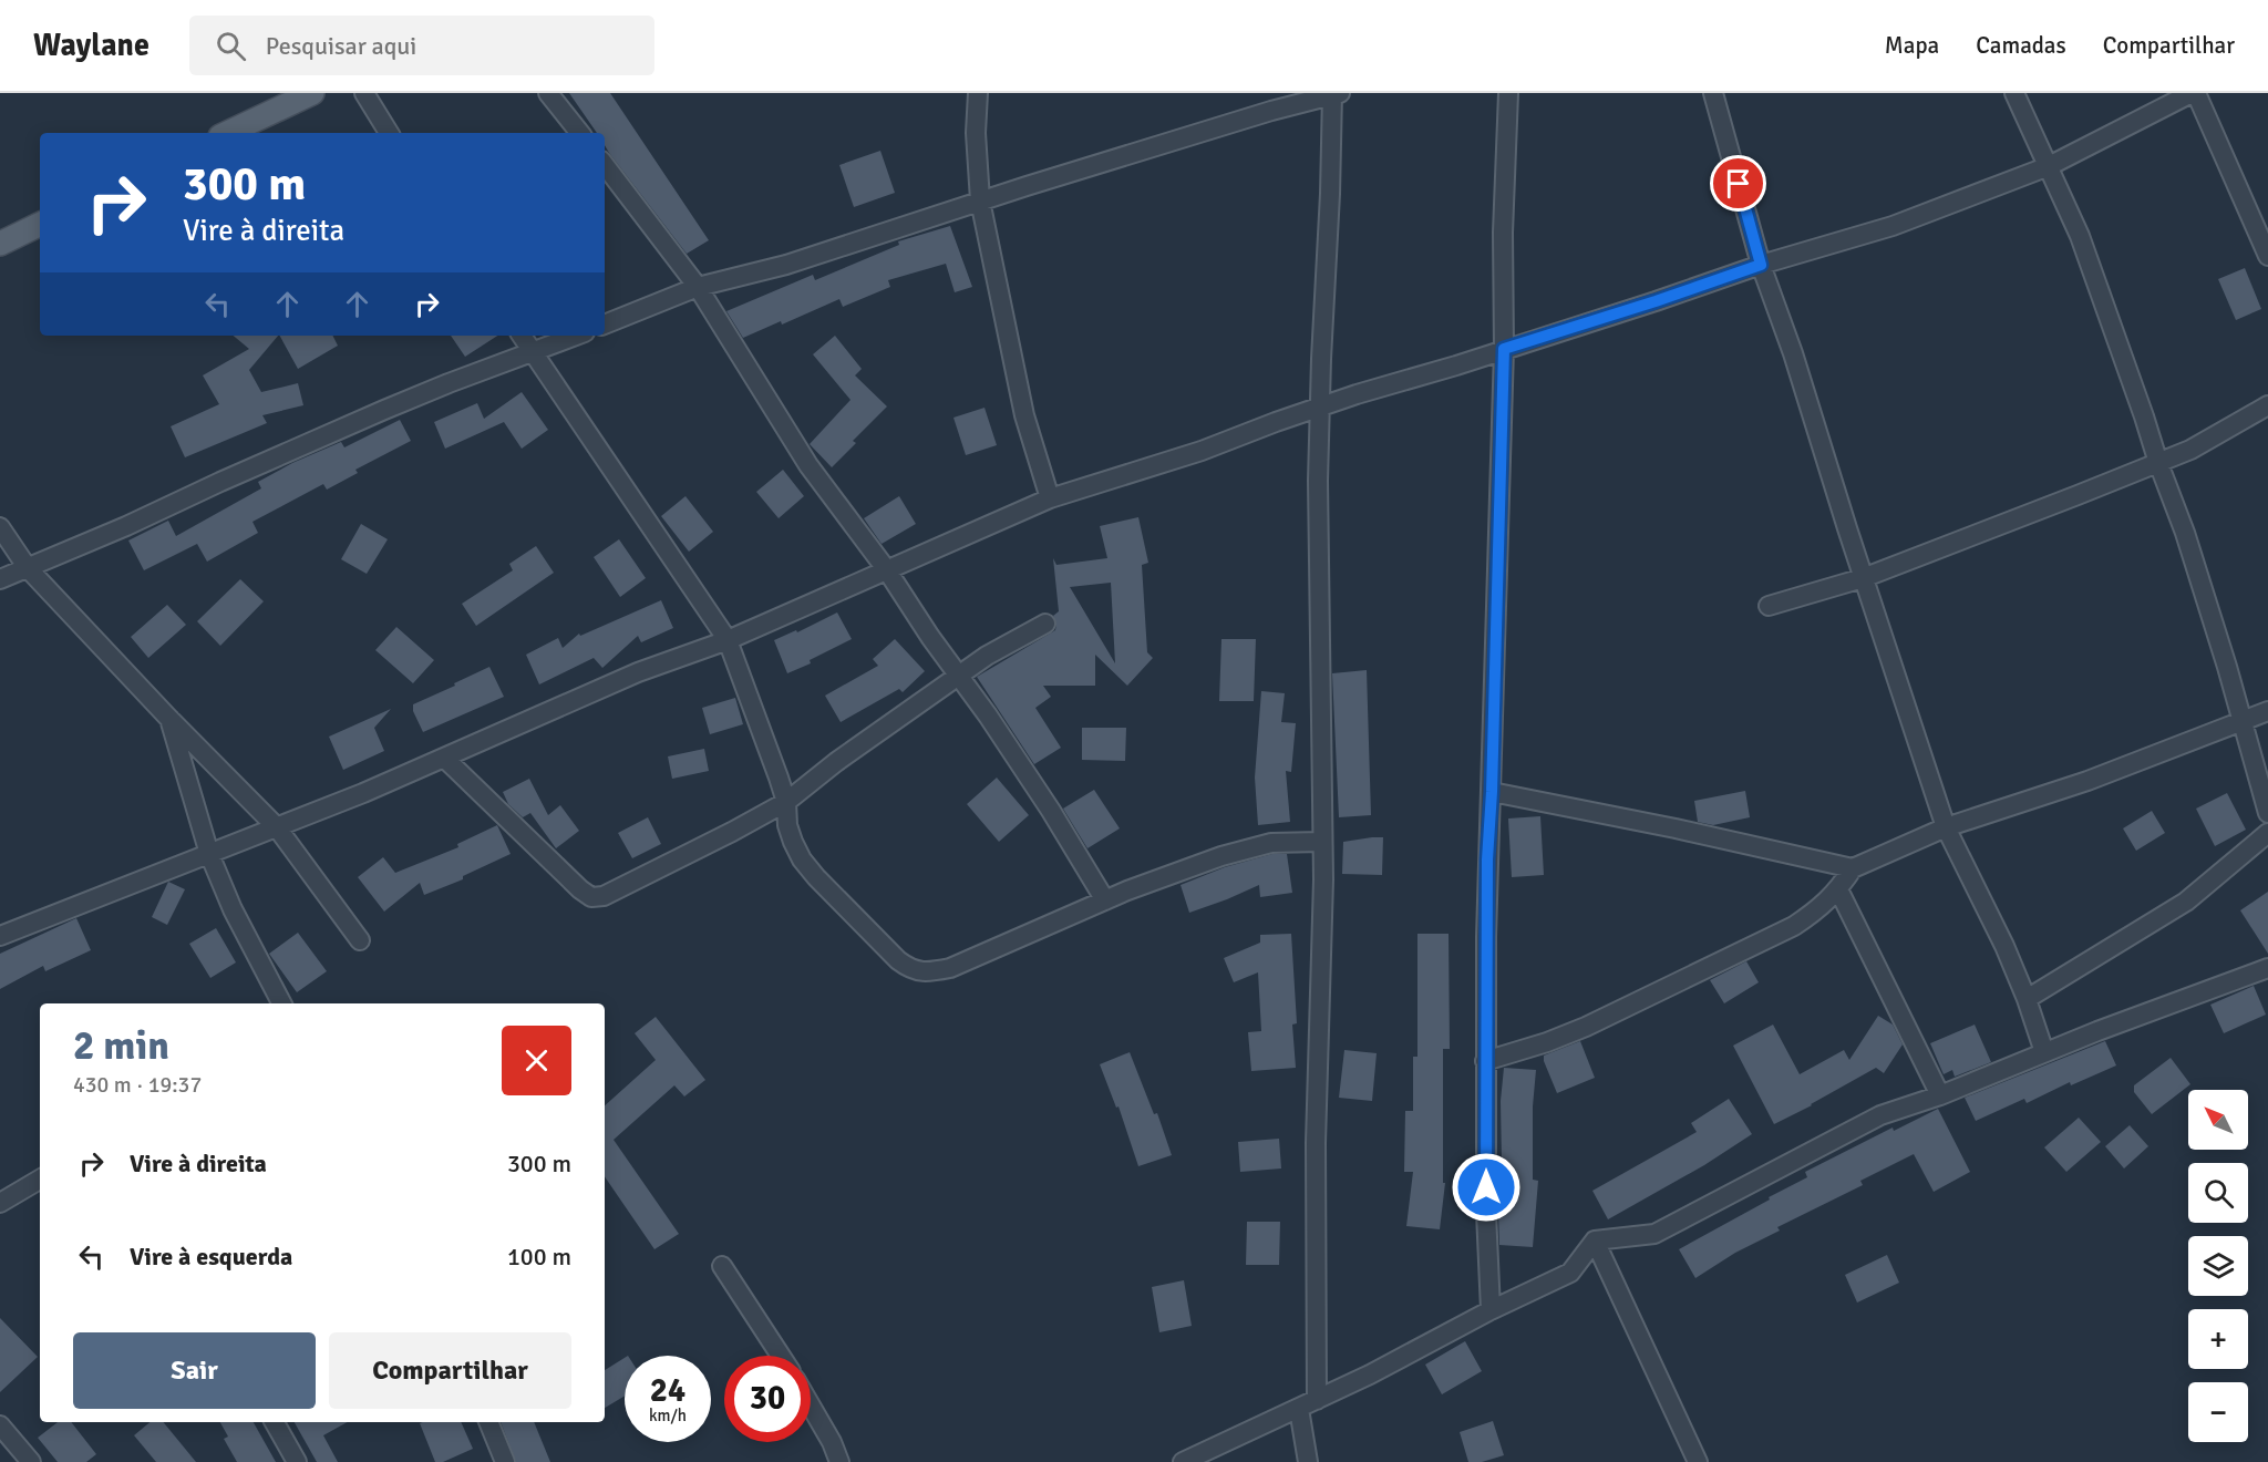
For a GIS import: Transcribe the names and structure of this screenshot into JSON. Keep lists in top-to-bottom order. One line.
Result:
{"north":"top left","page":{"header":"Waylane","search":"Pesquisar aqui","nav":["Mapa","Camadas","Compartilhar"],"turn":["300 m","Vire à direita"],"heading":["2 min","430 m · 19:37"],"map_buttons":["+","−"],"list":[{"name":"Vire à direita","value":"300 m"},{"name":"Vire à esquerda","value":"100 m"}],"buttons":["Sair","Compartilhar"],"speed":"24 km/h","limit":"30"}}
